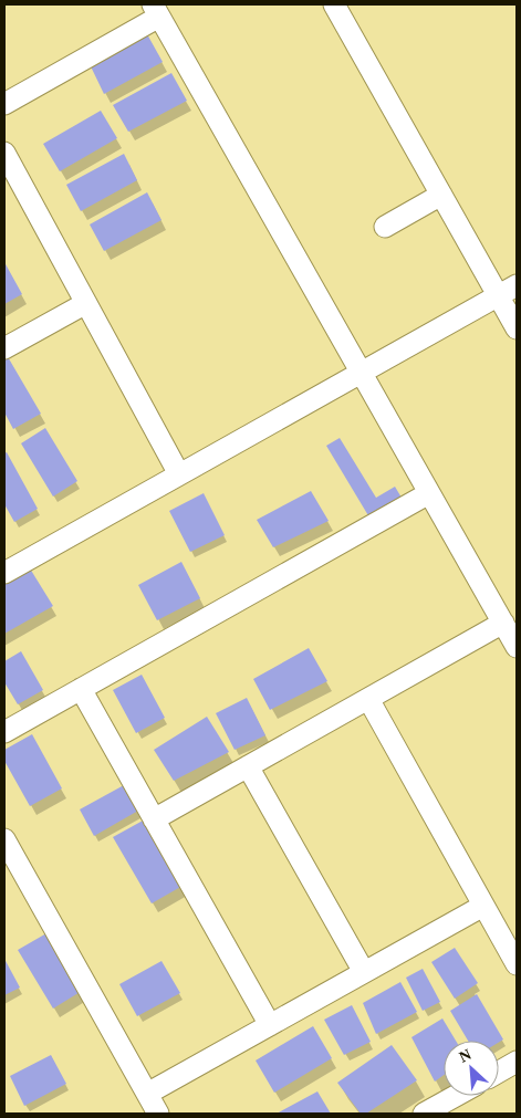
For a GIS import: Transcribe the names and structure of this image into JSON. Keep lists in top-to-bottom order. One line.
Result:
{"north":"top left"}
